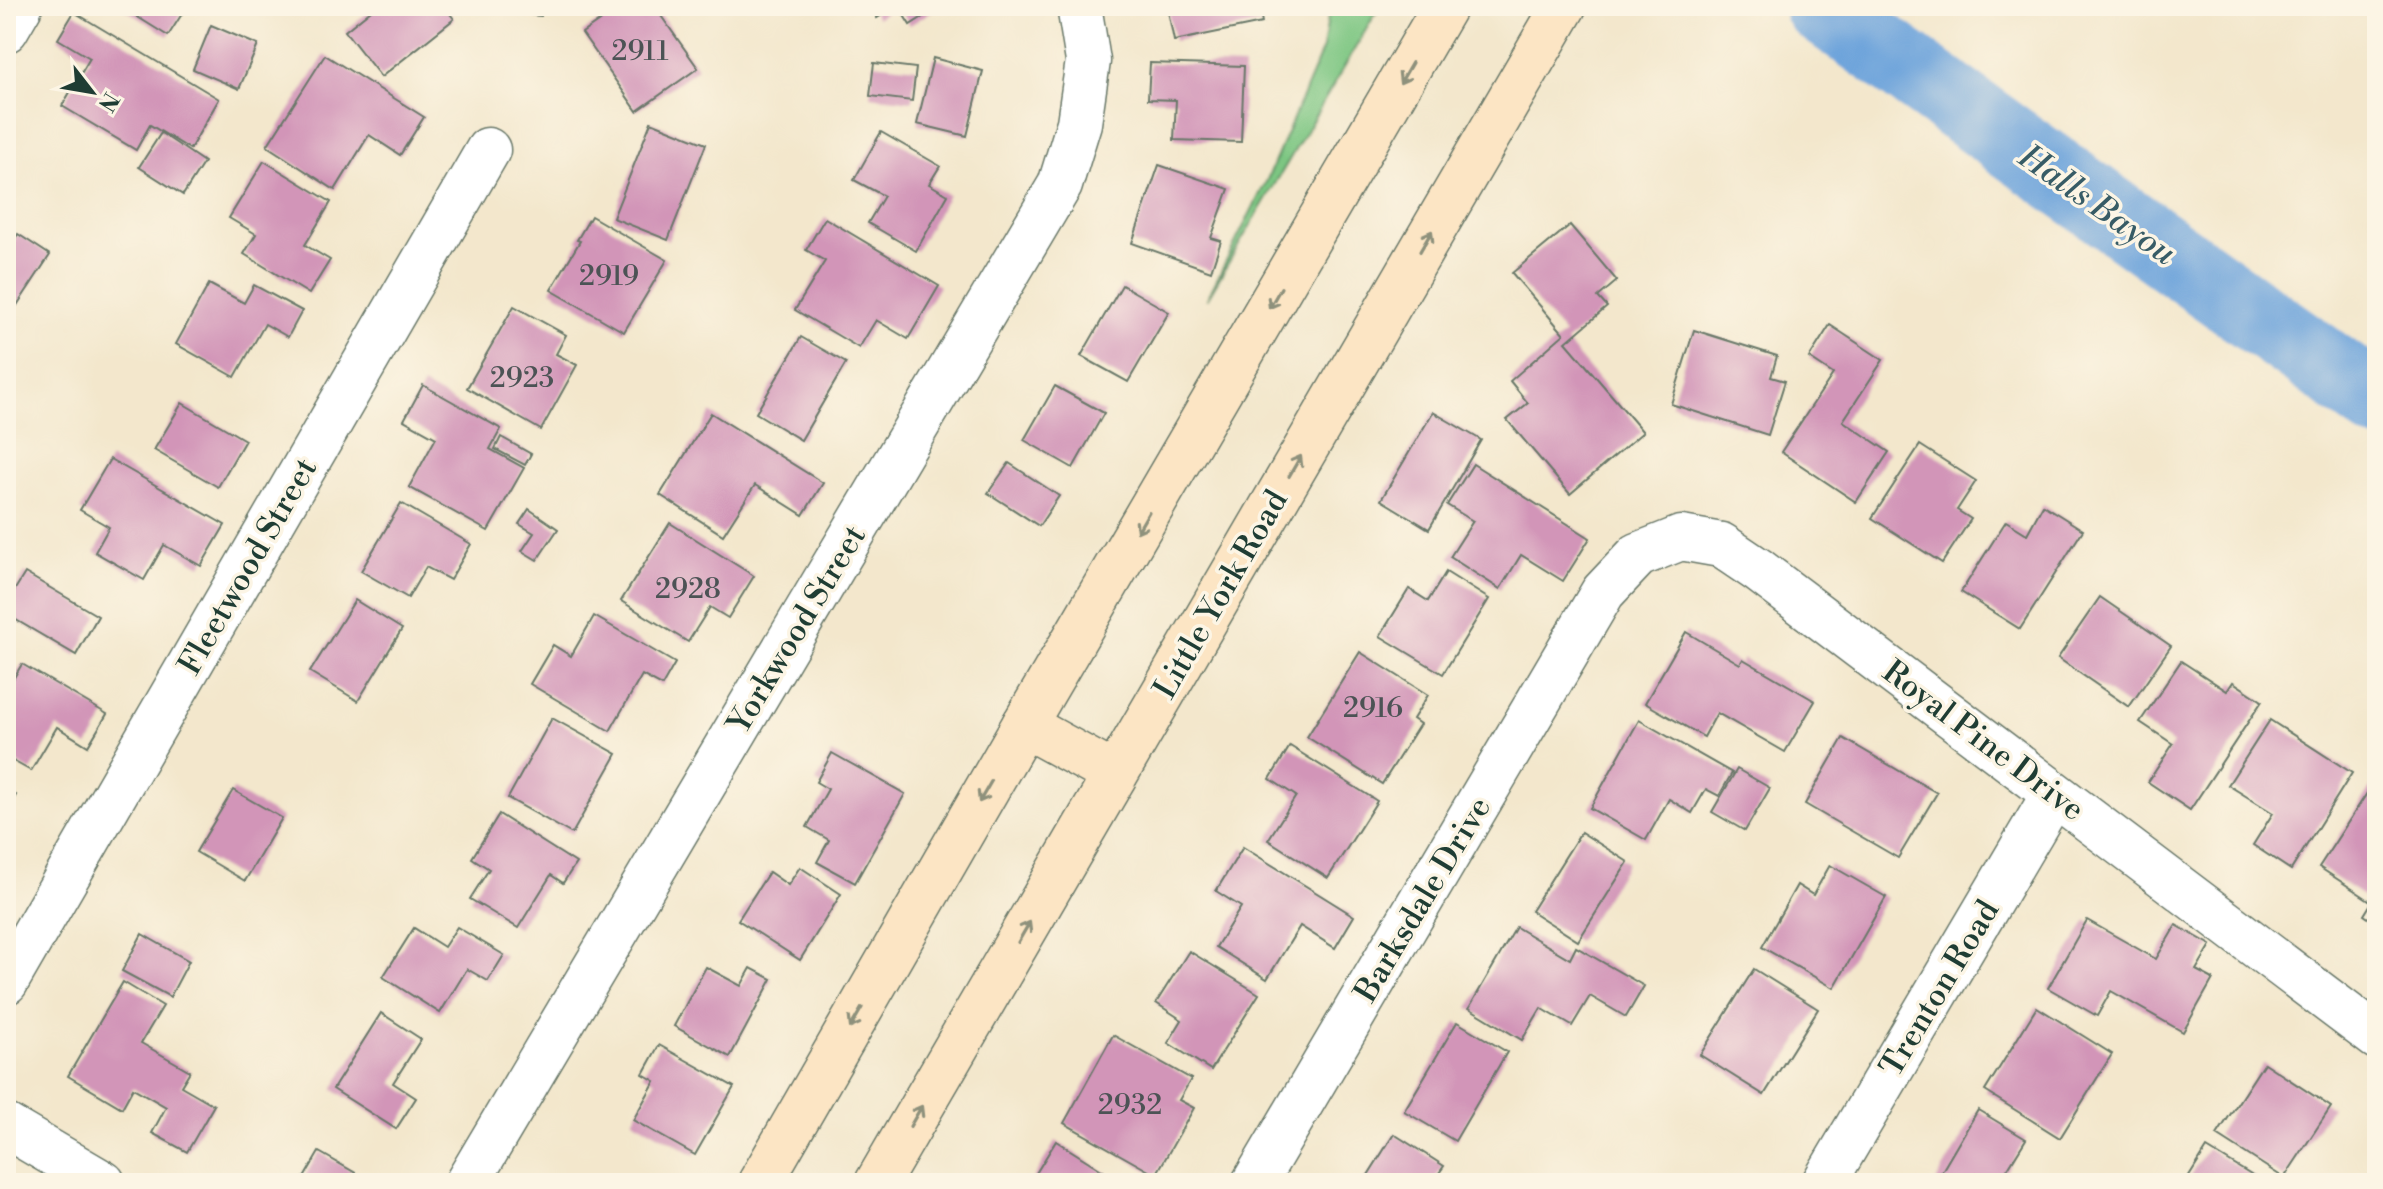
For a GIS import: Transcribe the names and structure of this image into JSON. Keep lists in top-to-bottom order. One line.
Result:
{"streets":{"main road":["Little York Road"],"street":["Fleetwood Street","Yorkwood Street","Royal Pine Drive","Barksdale Drive","Trenton Road"]},"crossings":[["Royal Pine Drive","Barksdale Drive"],["Royal Pine Drive","Trenton Road"]],"water":["Halls Bayou"],"house_numbers":["2911","2919","2923","2928","2916","2932"],"north":"bottom right"}
